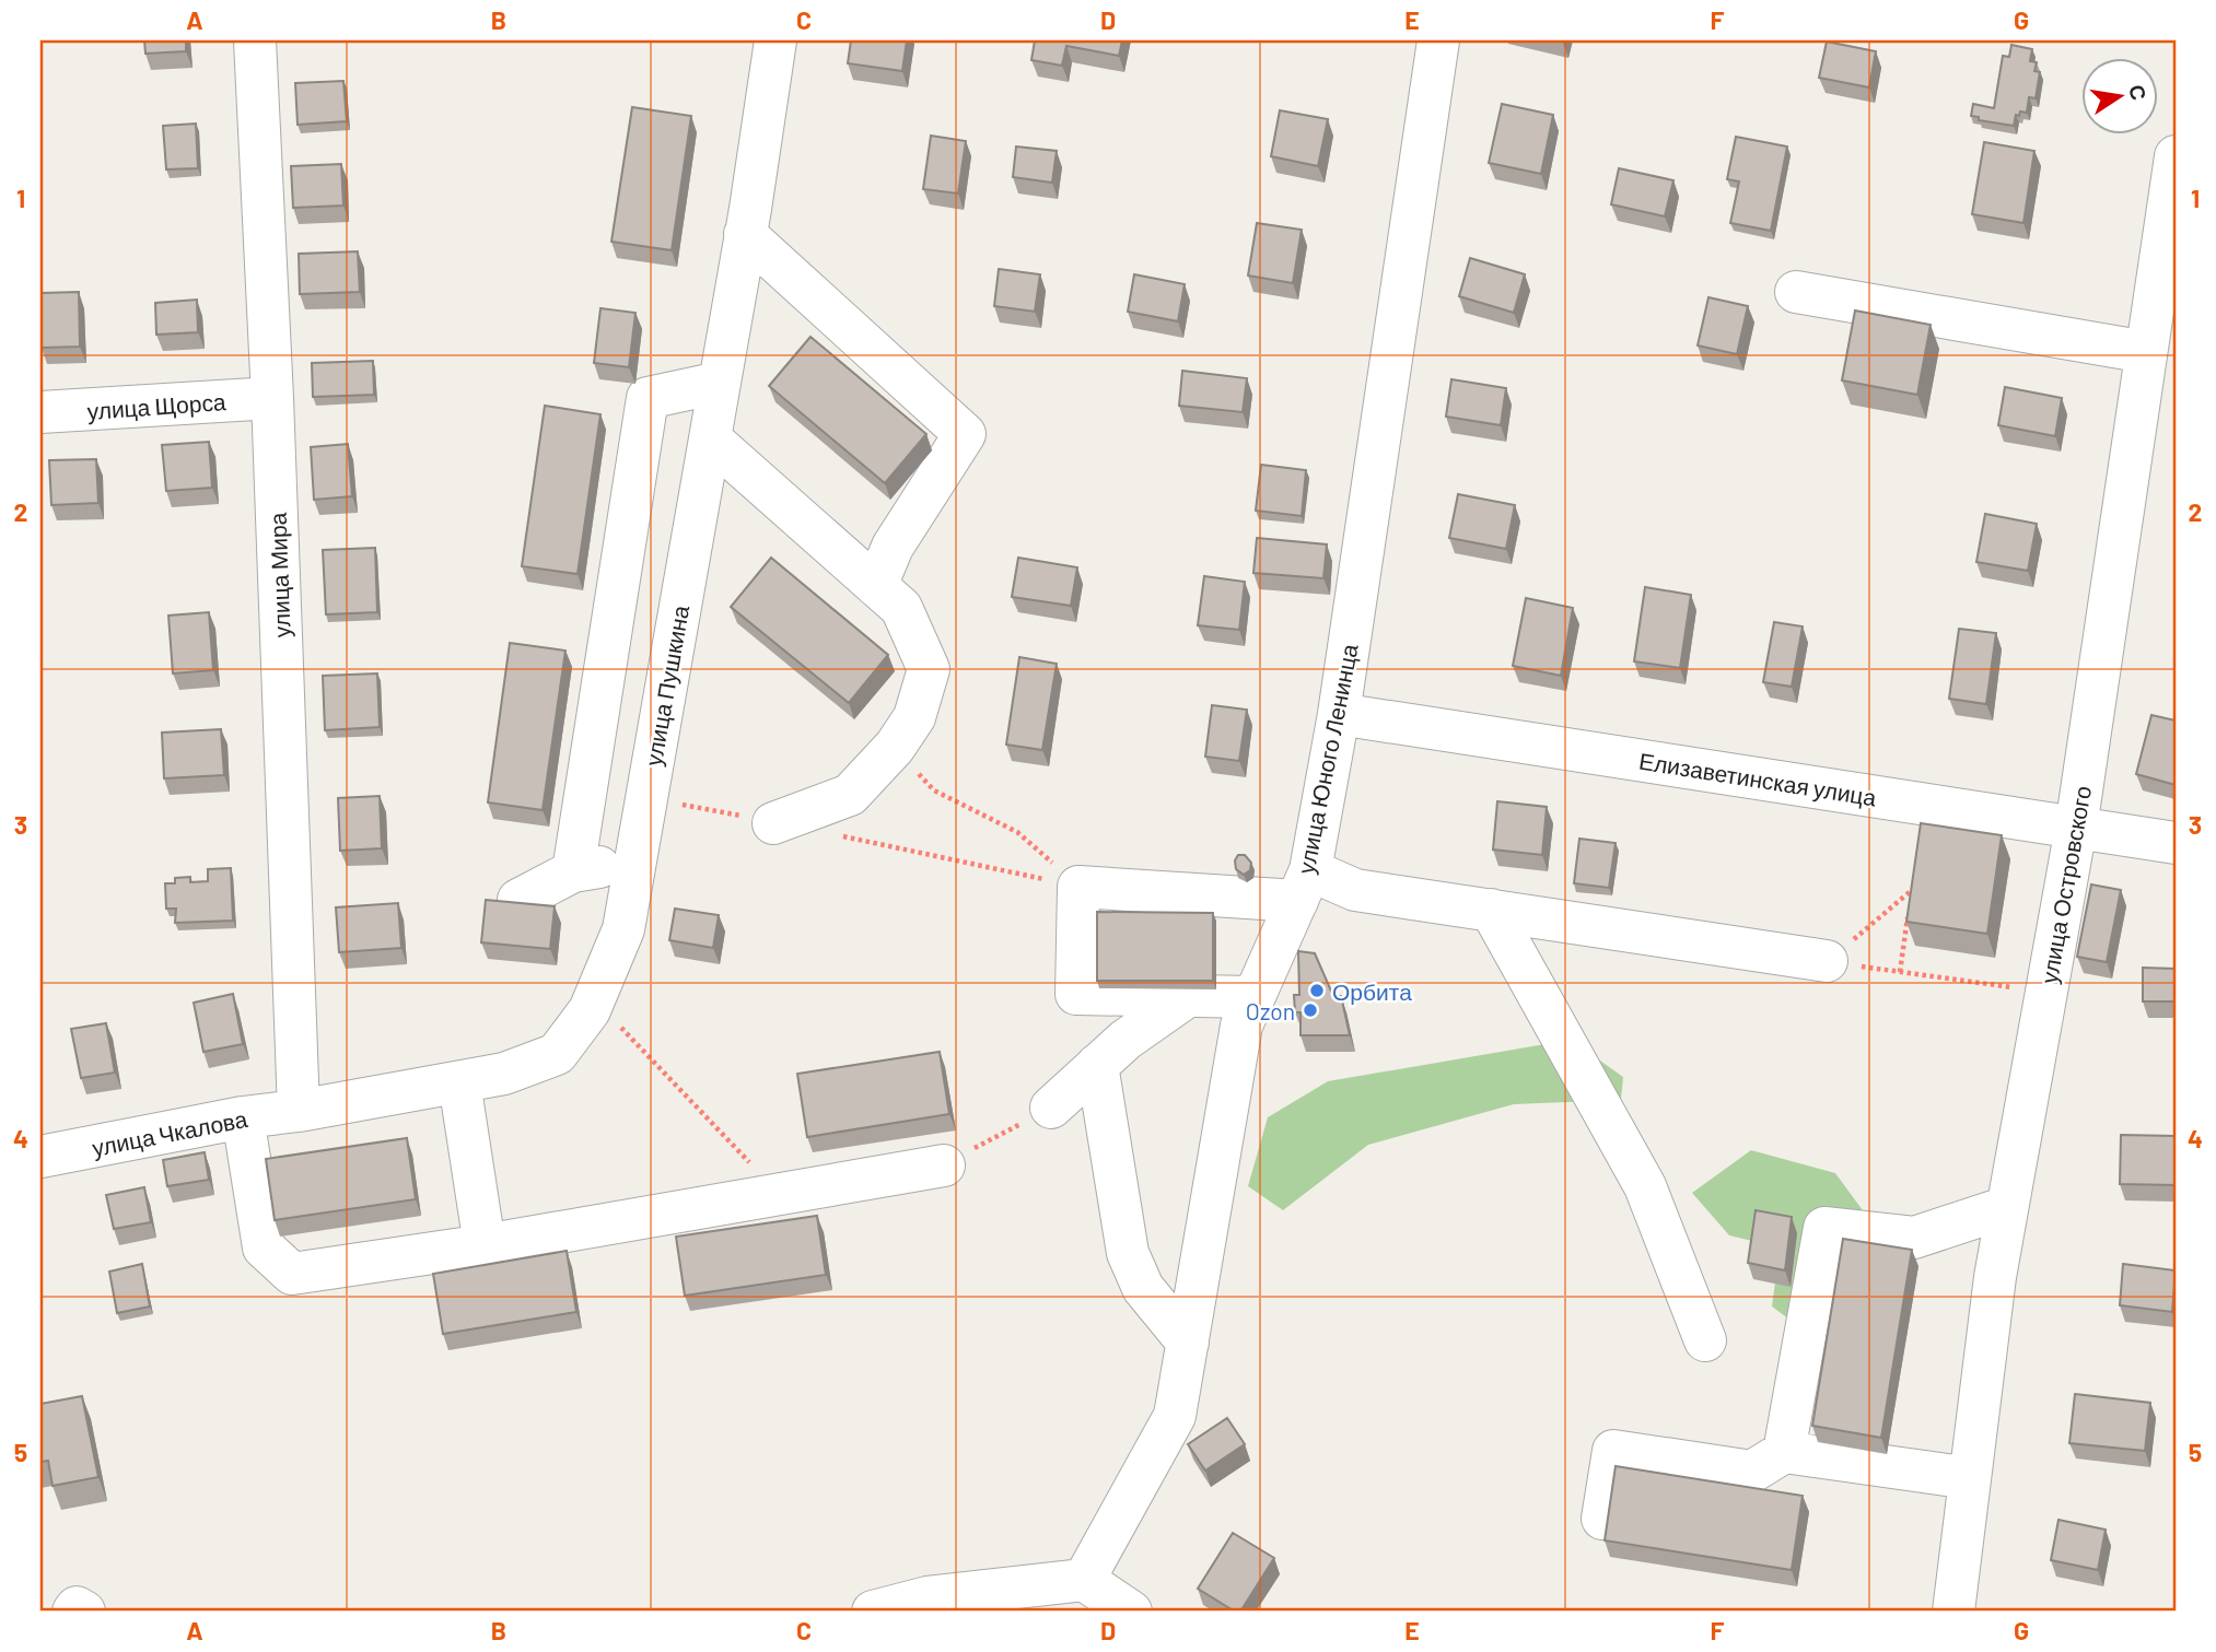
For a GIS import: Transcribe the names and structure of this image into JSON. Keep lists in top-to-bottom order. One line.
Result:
{"streets":{"street":["улица Щорса","улица Мира","улица Пушкина","улица Юного Ленинца","Елизаветинская улица","улица Островского","улица Чкалова"]},"crossings":[["улица Щорса","улица Мира"],["улица Мира","улица Пушкина"],["улица Мира","улица Чкалова"],["улица Пушкина","улица Чкалова"],["улица Юного Ленинца","Елизаветинская улица"],["Елизаветинская улица","улица Островского"]],"places":["Орбита","Ozon"],"north":"right","grid":{"columns":["A","B","C","D","E","F","G"],"rows":["1","2","3","4","5"]}}
